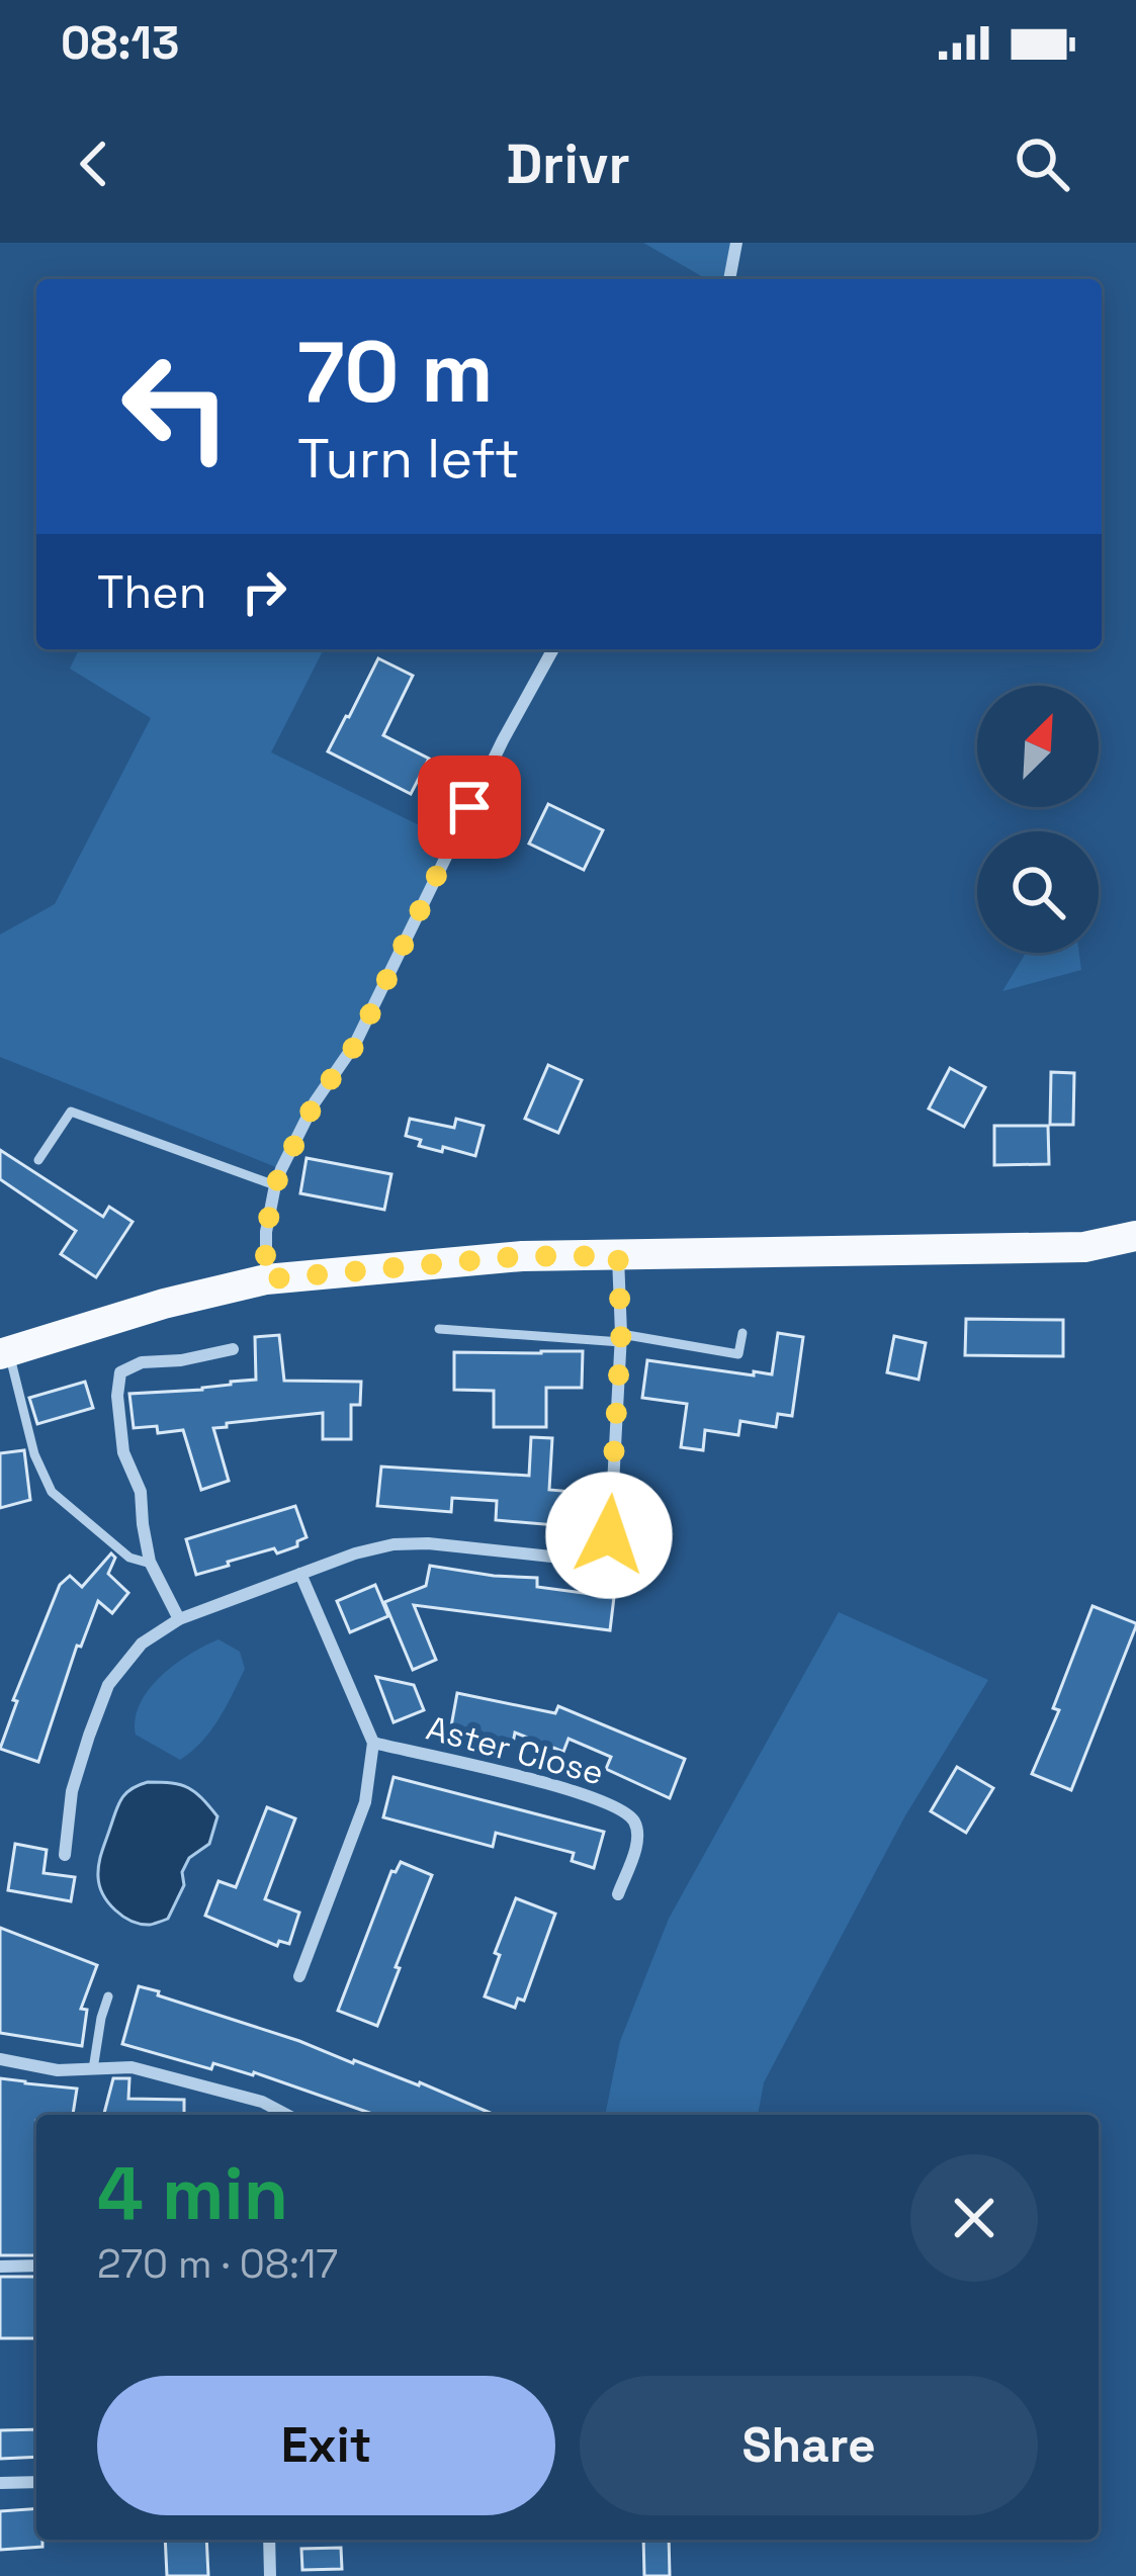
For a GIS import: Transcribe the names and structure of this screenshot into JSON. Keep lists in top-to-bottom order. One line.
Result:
{"streets":{"street":["Aster Close"]},"north":"top right","page":{"status":"08:13","header":"Drivr","turn":["70 m","Turn left"],"then":"Then","heading":["4 min","270 m · 08:17"],"buttons":["Exit","Share"]}}
